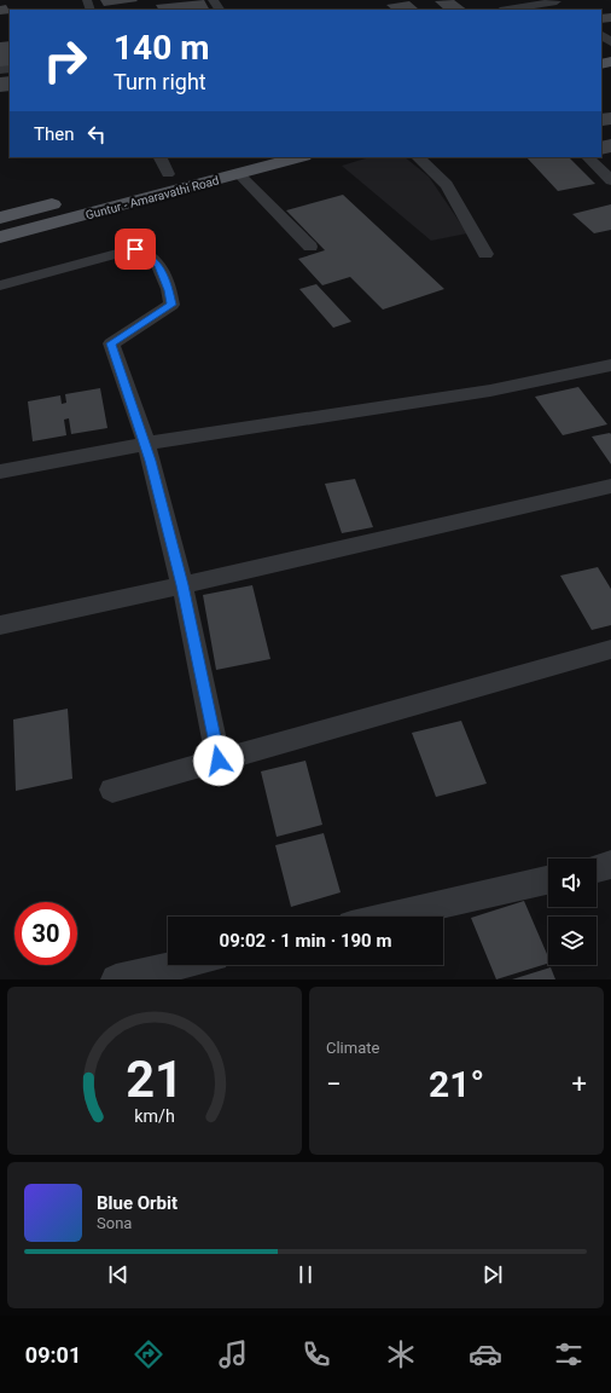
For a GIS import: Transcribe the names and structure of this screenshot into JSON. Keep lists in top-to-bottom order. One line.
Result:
{"streets":{"main road":["Guntur - Amaravathi Road"]},"page":{"turn":["140 m","Turn right"],"then":"Then","limit":"30","trip":"09:02 · 1 min · 190 m","tile":"Climate","heat":["−","21°","+"],"song":["Blue Orbit","Sona"],"tabs":"09:01","gauge":["21","km/h"]}}
